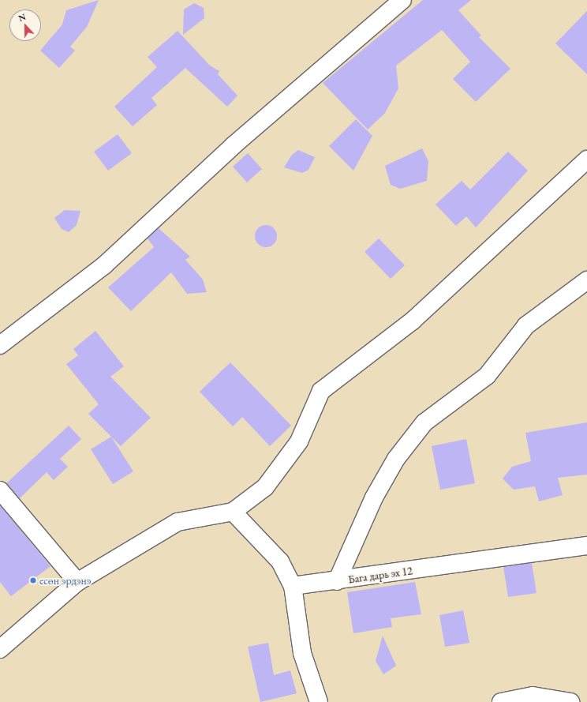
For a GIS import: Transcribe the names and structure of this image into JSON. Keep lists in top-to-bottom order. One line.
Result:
{"streets":{"street":["Бага дарь эх 12"]},"places":["есөн эрдэнэ"],"north":"top"}
